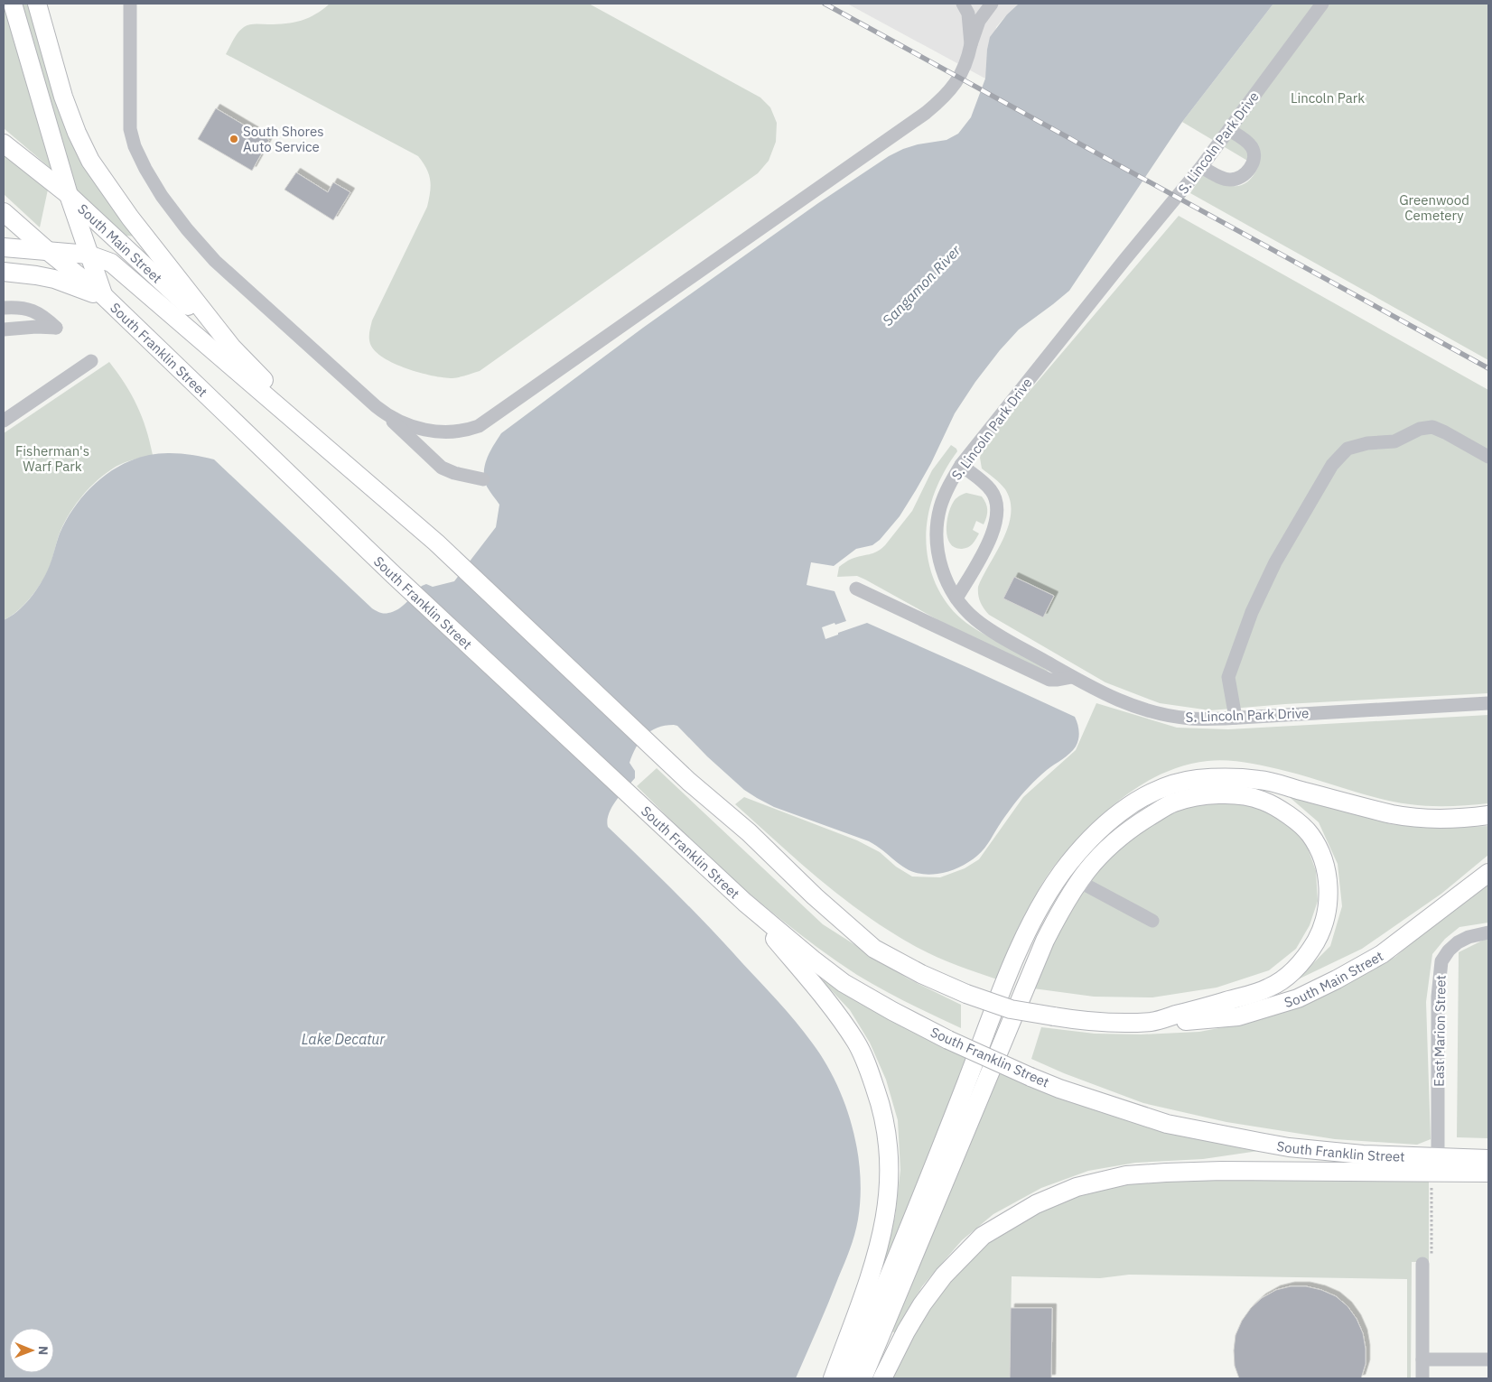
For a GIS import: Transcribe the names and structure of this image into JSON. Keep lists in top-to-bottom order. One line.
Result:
{"streets":{"main road":["South Main Street","South Franklin Street"],"street":["S. Lincoln Park Drive","East Marion Street"]},"crossings":[["South Franklin Street","East Marion Street"]],"water":["Sangamon River","Lake Decatur"],"parks":["Lincoln Park","Greenwood Cemetery","Fisherman's Warf Park"],"places":["South Shores Auto Service"],"north":"right"}
